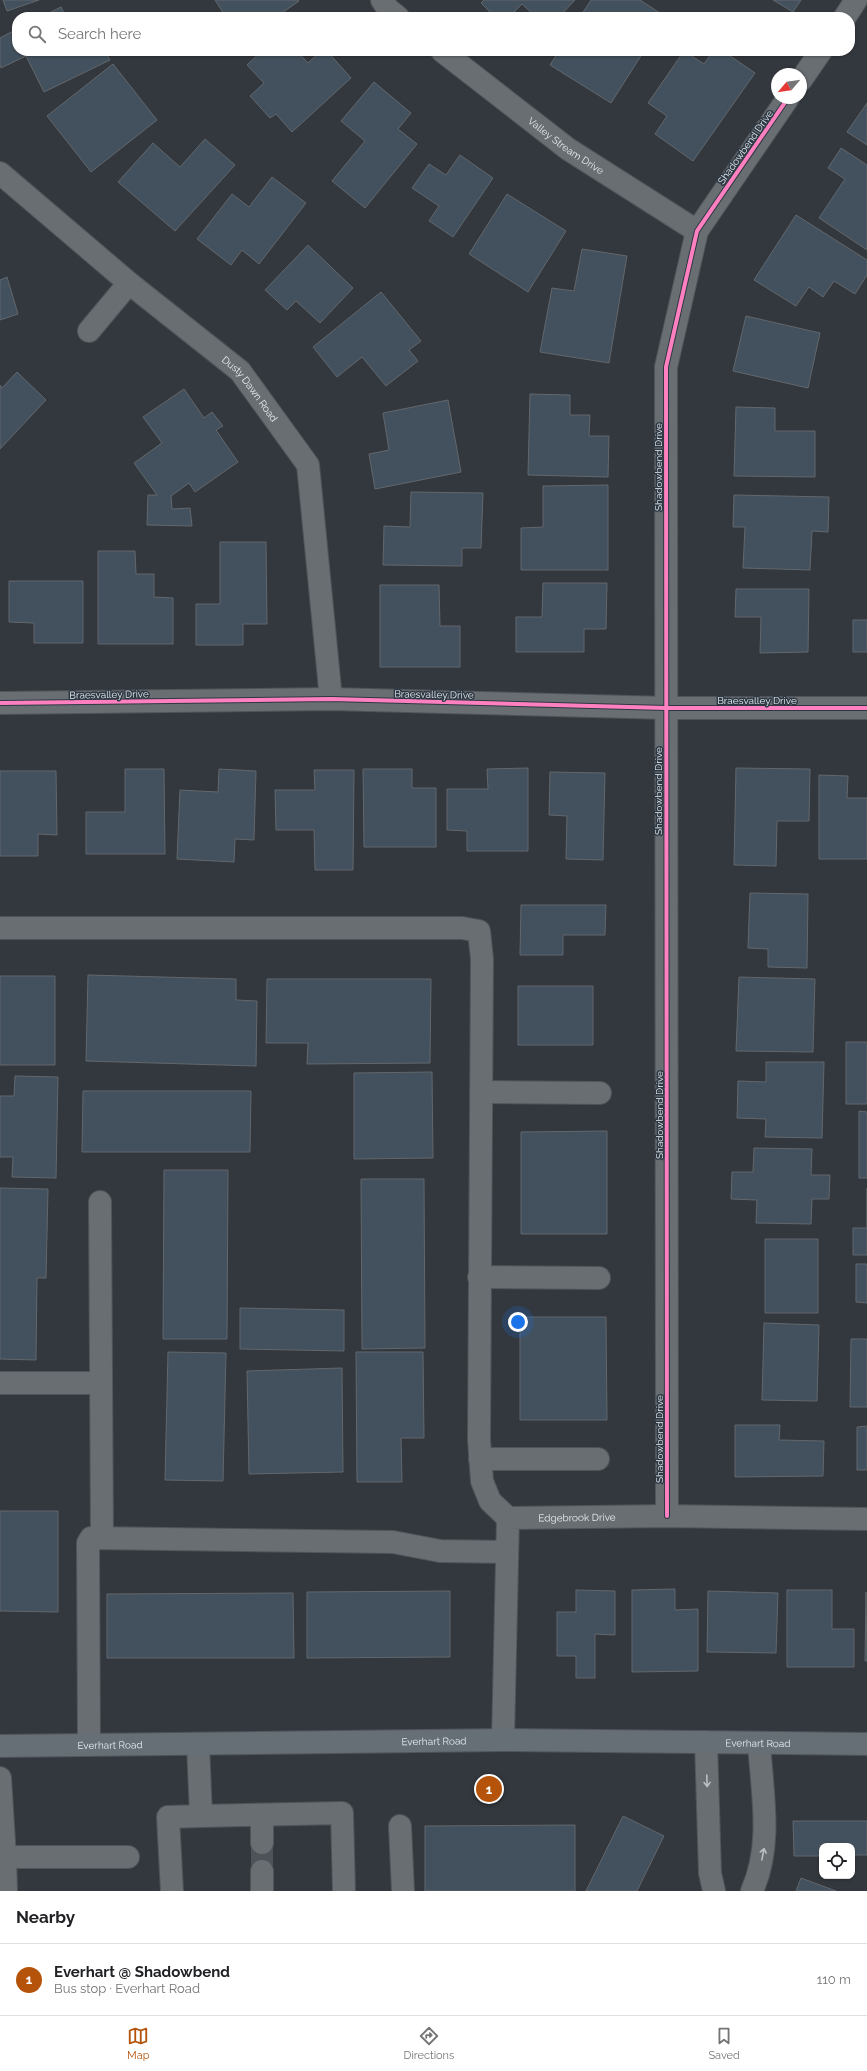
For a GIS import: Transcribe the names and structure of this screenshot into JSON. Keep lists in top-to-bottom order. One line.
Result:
{"streets":{"main road":["Everhart Road"],"street":["Valley Stream Drive","Shadowbend Drive","Dusty Dawn Road","Braesvalley Drive","Edgebrook Drive"]},"crossings":[["Valley Stream Drive","Shadowbend Drive"],["Shadowbend Drive","Braesvalley Drive"],["Shadowbend Drive","Edgebrook Drive"],["Dusty Dawn Road","Braesvalley Drive"]],"north":"bottom left","page":{"search":"Search here","pins":"1","heading":"Nearby","list":[{"mark":"1","name":"Everhart @ Shadowbend","note":"Bus stop · Everhart Road","value":"110 m"}],"nav":["Map","Directions","Saved"]}}
